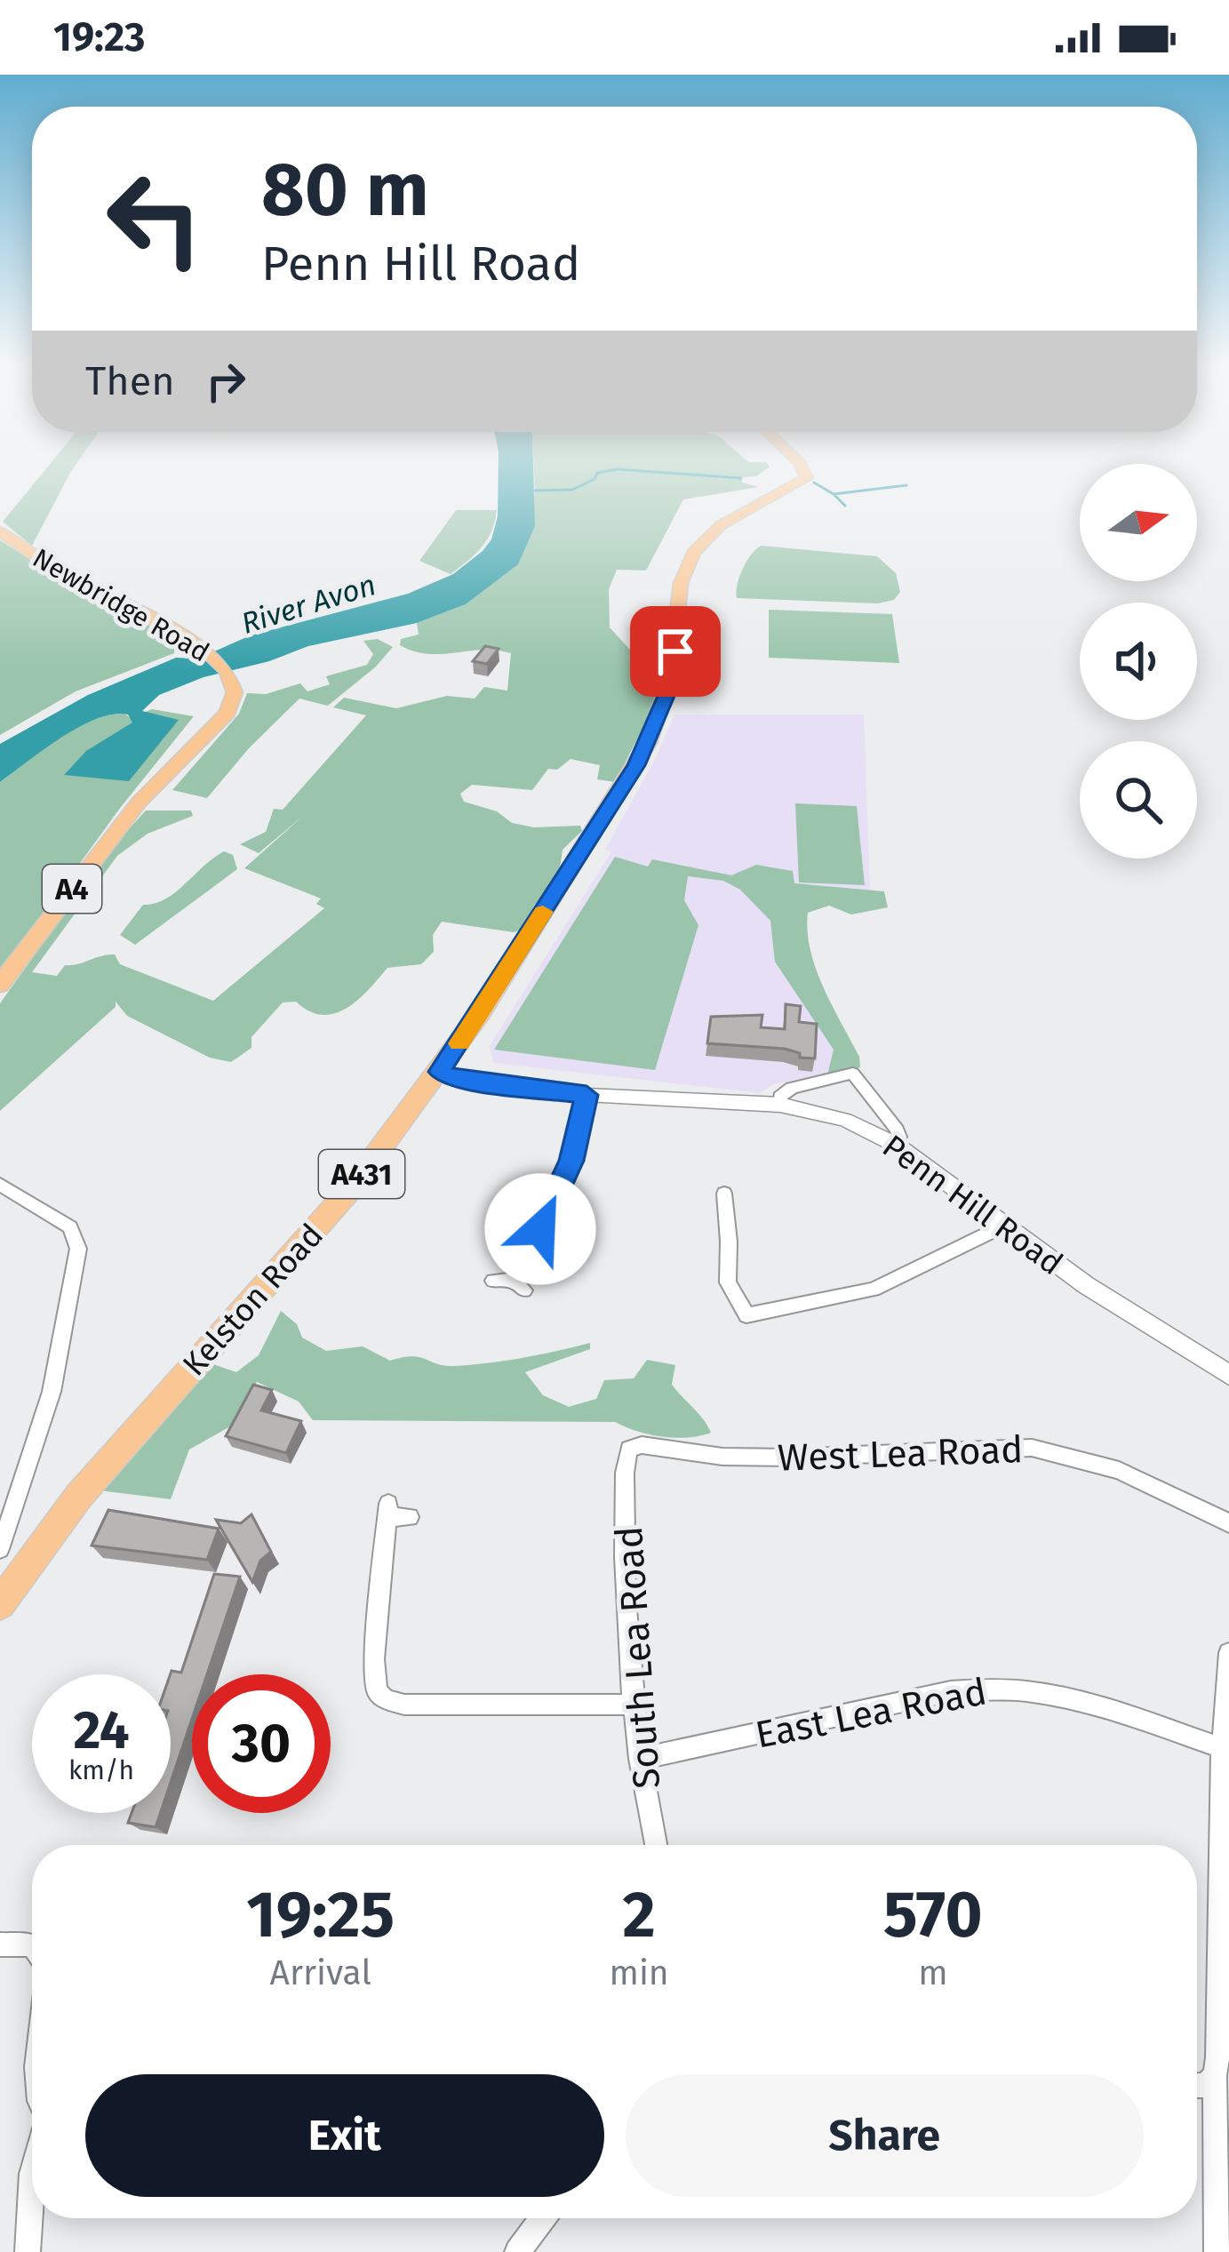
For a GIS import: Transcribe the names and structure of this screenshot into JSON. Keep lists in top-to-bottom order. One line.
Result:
{"streets":{"main road":["Newbridge Road","A4","A431","Kelston Road"],"street":["Penn Hill Road","West Lea Road","South Lea Road","East Lea Road"]},"crossings":[["Penn Hill Road","Kelston Road"],["West Lea Road","South Lea Road"],["South Lea Road","East Lea Road"]],"water":["River Avon"],"north":"right","page":{"status":"19:23","turn":["80 m","Penn Hill Road"],"then":"Then","speed":"24 km/h","limit":"30","eta":["19:25","Arrival","2","min","570","m"],"buttons":["Exit","Share"]}}
